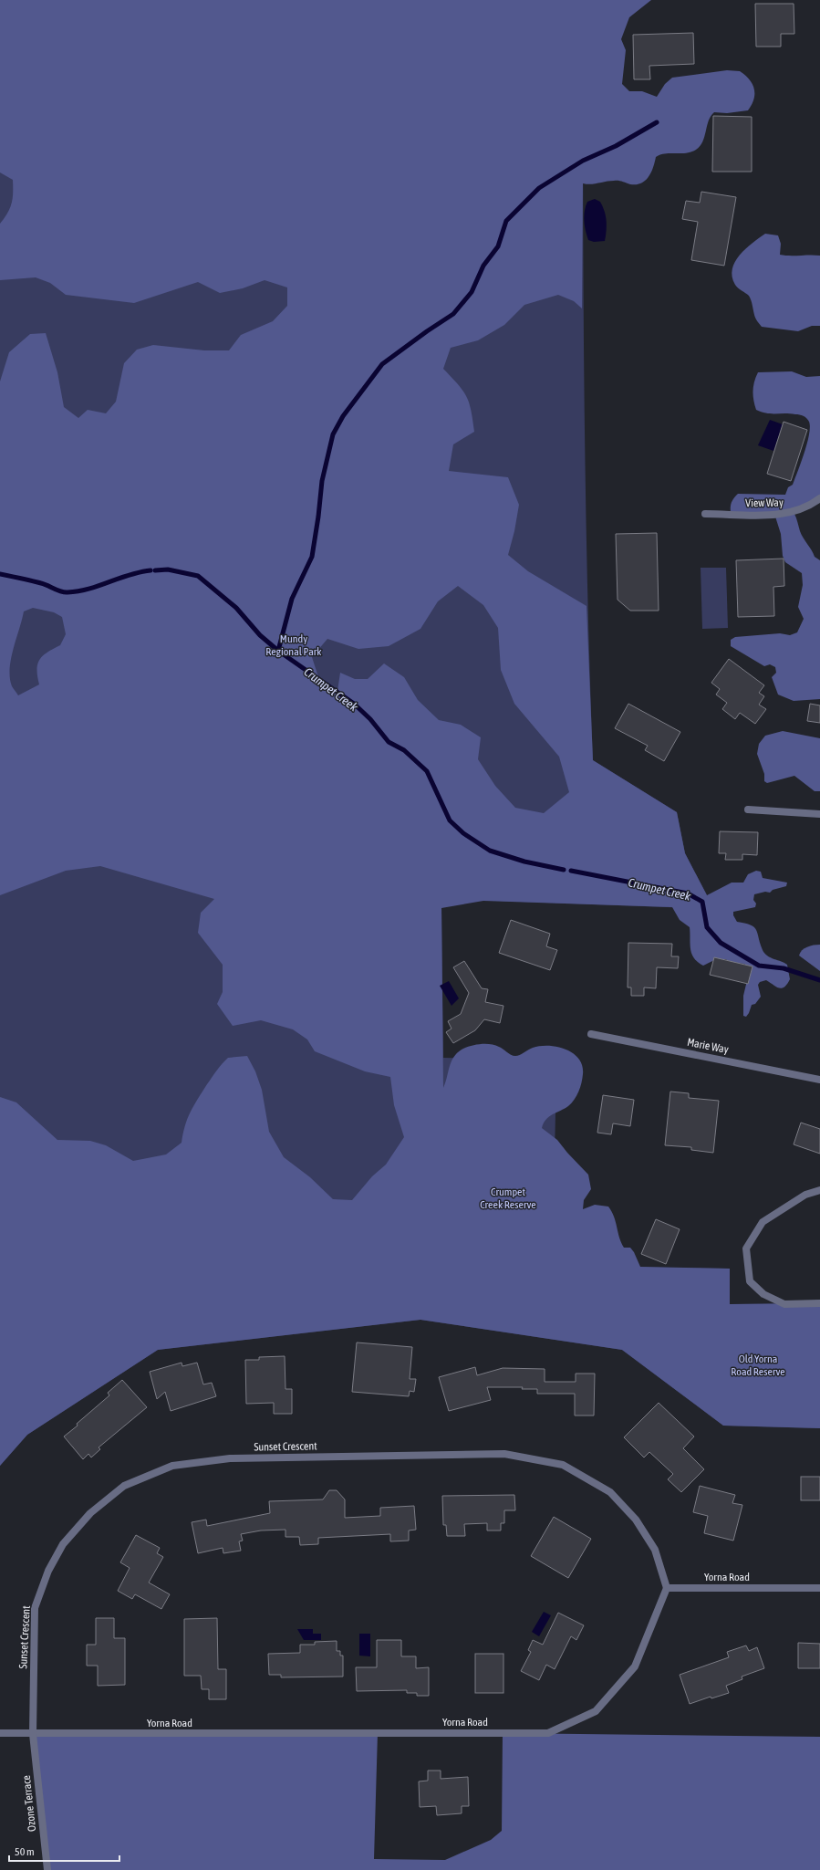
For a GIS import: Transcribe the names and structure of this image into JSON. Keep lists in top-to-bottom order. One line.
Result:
{"streets":{"street":["View Way","Marie Way","Sunset Crescent","Yorna Road","Ozone Terrace"]},"crossings":[["Sunset Crescent","Yorna Road"],["Sunset Crescent","Ozone Terrace"],["Yorna Road","Ozone Terrace"]],"water":["Crumpet Creek"],"parks":["Mundy Regional Park","Crumpet Creek Reserve","Old Yorna Road Reserve"],"scale_bar":"50 m"}
